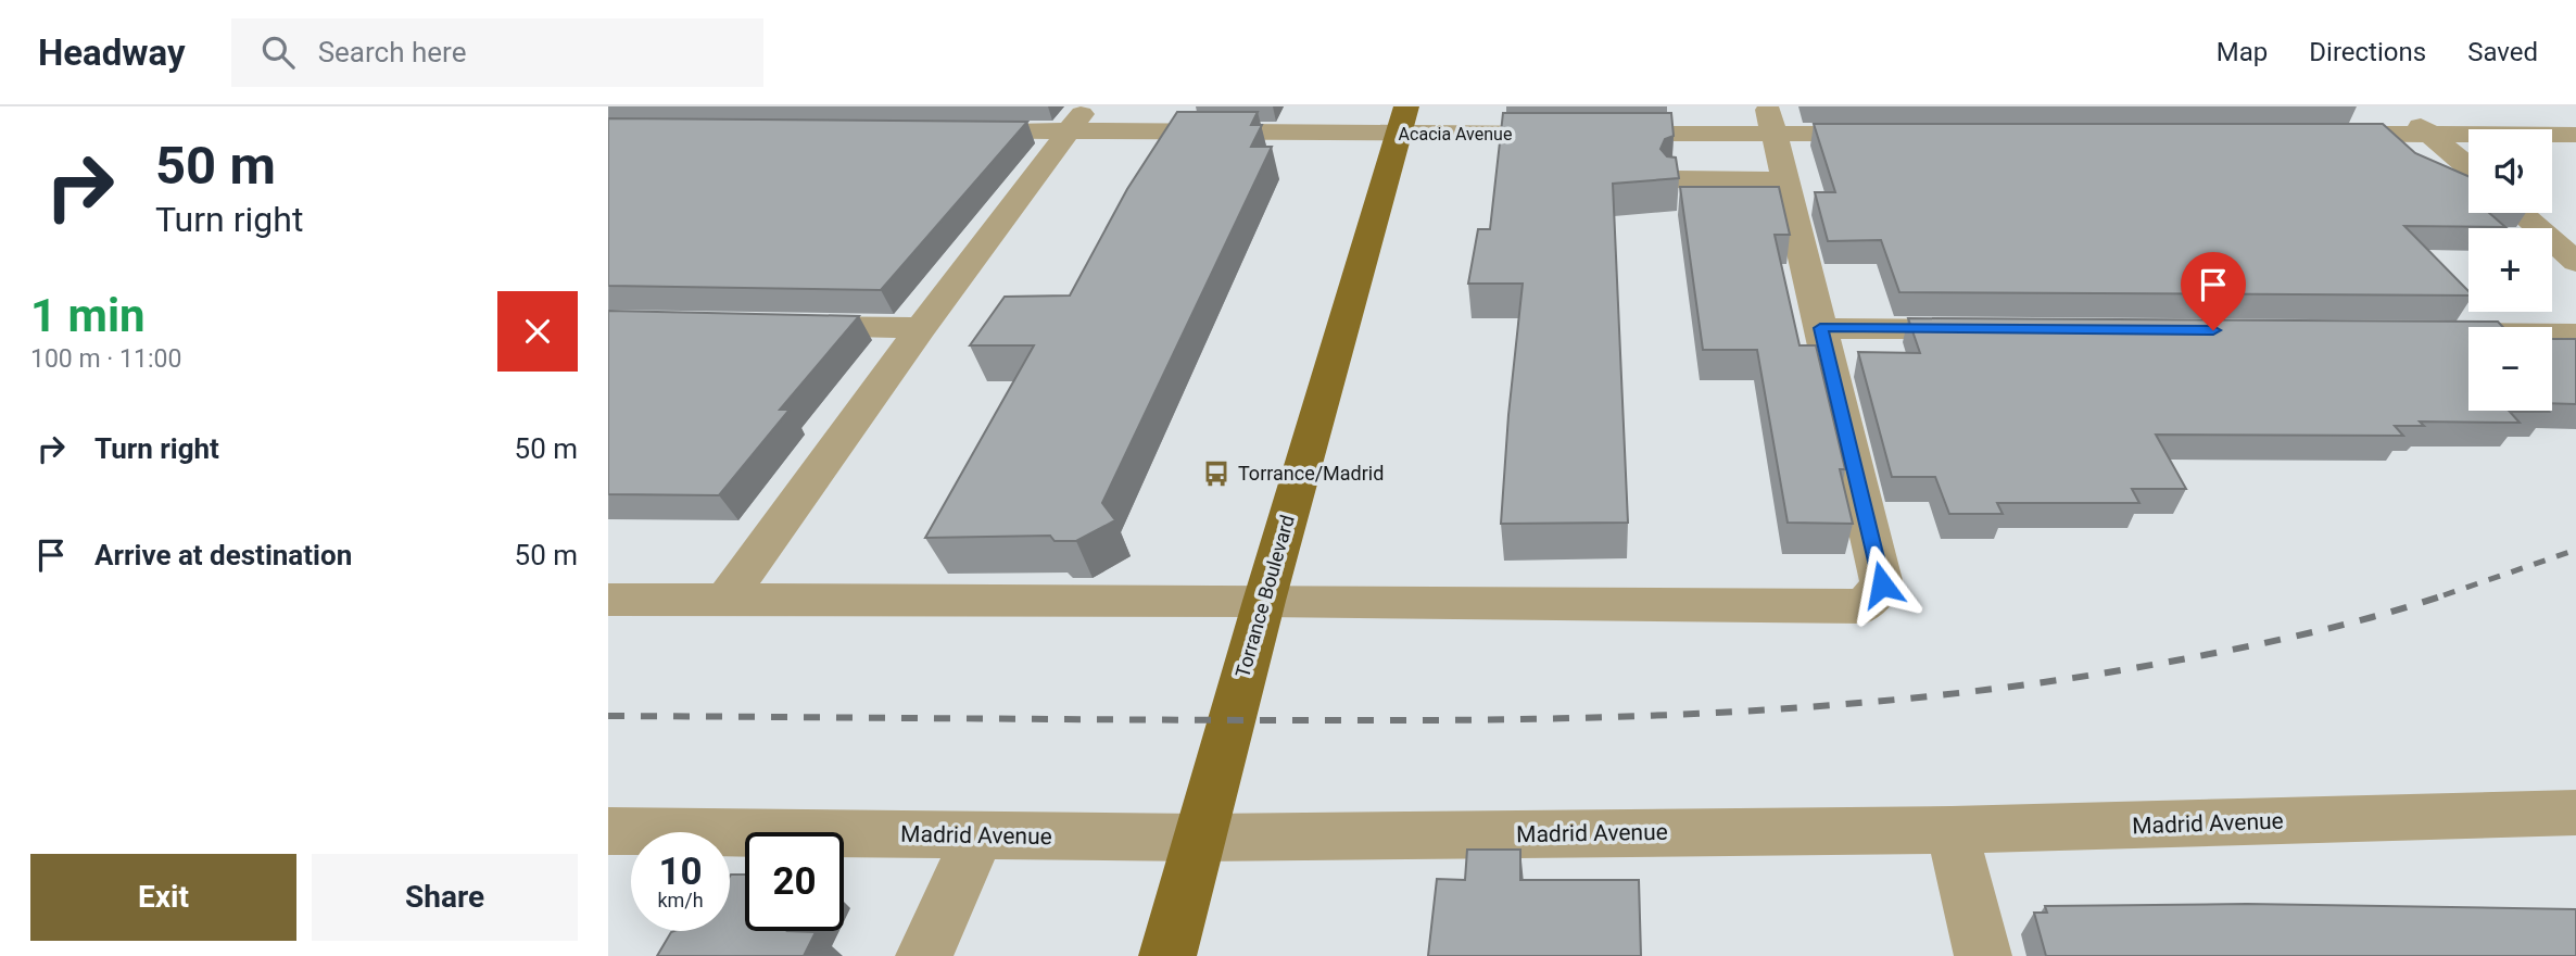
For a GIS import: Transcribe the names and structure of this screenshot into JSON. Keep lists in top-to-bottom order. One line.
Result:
{"streets":{"main road":["Torrance Boulevard"],"street":["Acacia Avenue","Madrid Avenue"]},"crossings":[["Acacia Avenue","Torrance Boulevard"],["Torrance Boulevard","Madrid Avenue"]],"places":{"bus stop":["Torrance/Madrid"]},"page":{"header":"Headway","search":"Search here","nav":["Map","Directions","Saved"],"turn":["50 m","Turn right"],"map_buttons":["+","−"],"heading":["1 min","100 m · 11:00"],"list":[{"name":"Turn right","value":"50 m"},{"name":"Arrive at destination","value":"50 m"}],"speed":"10 km/h","limit":"20","buttons":["Exit","Share"]}}
